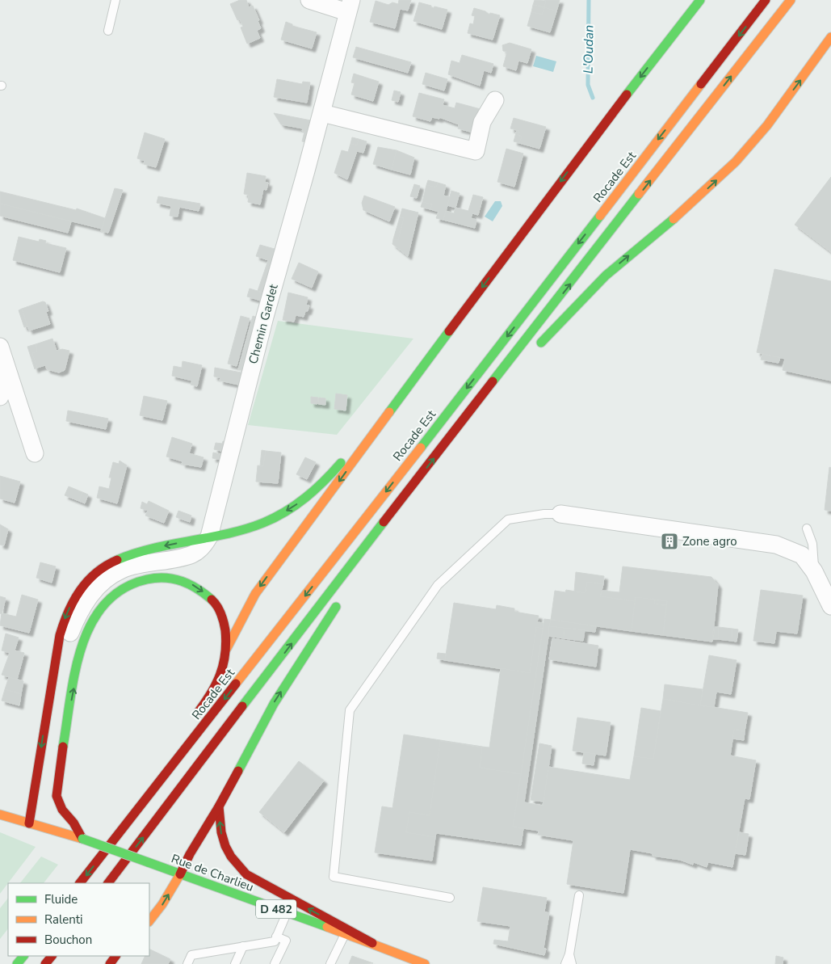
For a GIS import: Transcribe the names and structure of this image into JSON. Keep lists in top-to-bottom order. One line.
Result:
{"streets":{"main road":["Rocade Est","Rue de Charlieu","D 482"],"street":["Chemin Gardet"]},"water":["L'Oudan"],"places":{"building":["Zone agro"]},"legend":["Fluide","Ralenti","Bouchon"]}
